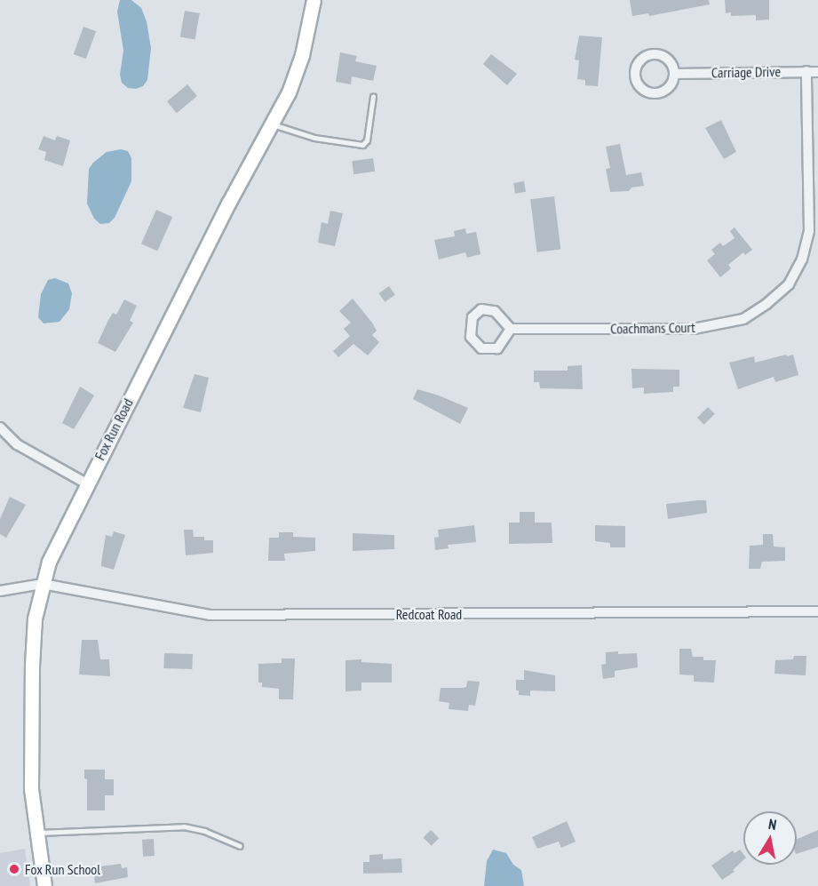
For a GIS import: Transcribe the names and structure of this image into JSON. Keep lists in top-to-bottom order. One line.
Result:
{"streets":{"street":["Carriage Drive","Coachmans Court","Fox Run Road","Redcoat Road"]},"crossings":[["Carriage Drive","Coachmans Court"],["Fox Run Road","Redcoat Road"]],"places":["Fox Run School"],"north":"top"}
